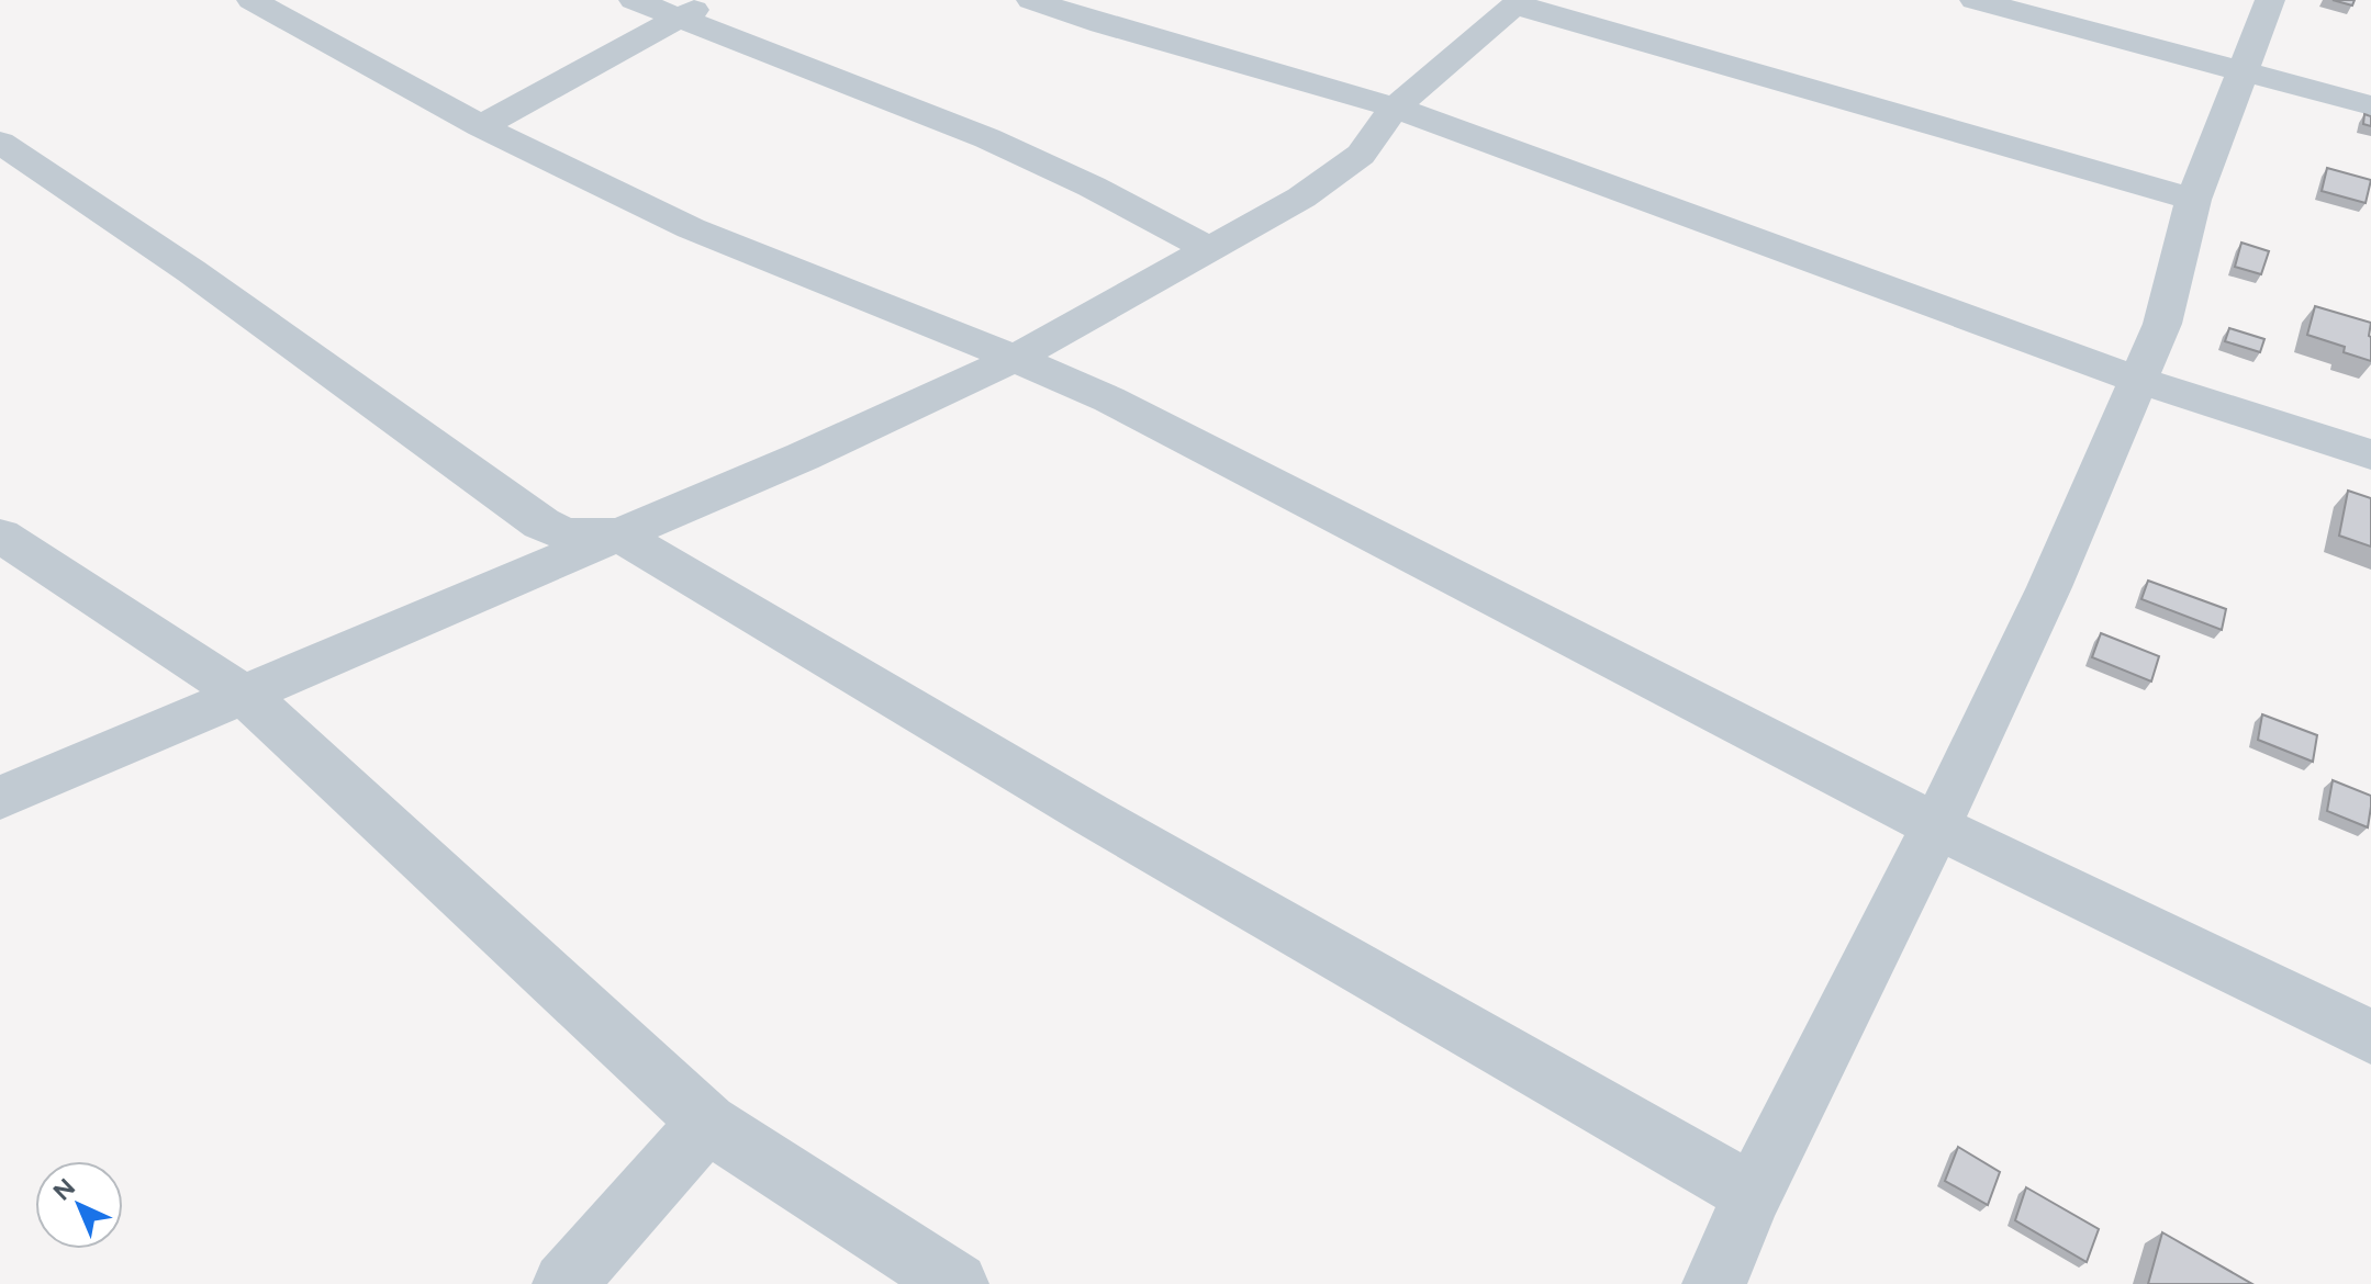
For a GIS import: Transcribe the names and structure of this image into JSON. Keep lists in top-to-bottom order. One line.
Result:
{"north":"top left"}
